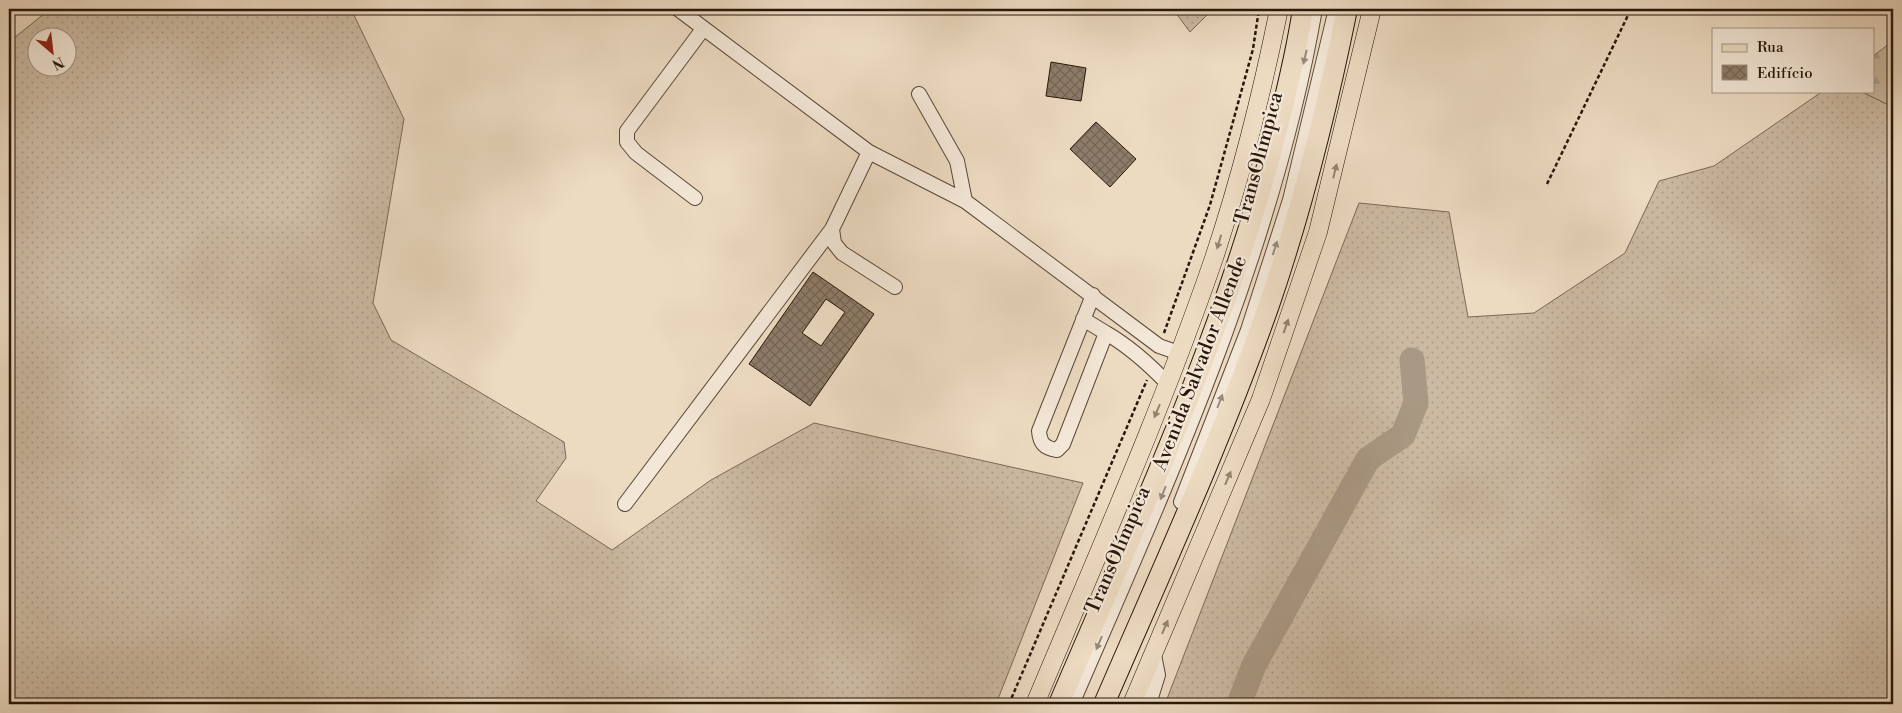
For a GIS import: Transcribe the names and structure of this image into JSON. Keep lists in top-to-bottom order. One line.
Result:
{"streets":{"highway":["Avenida Salvador Allende"],"street":["TransOlímpica"]},"legend":["Rua","Edifício"],"north":"bottom right"}
